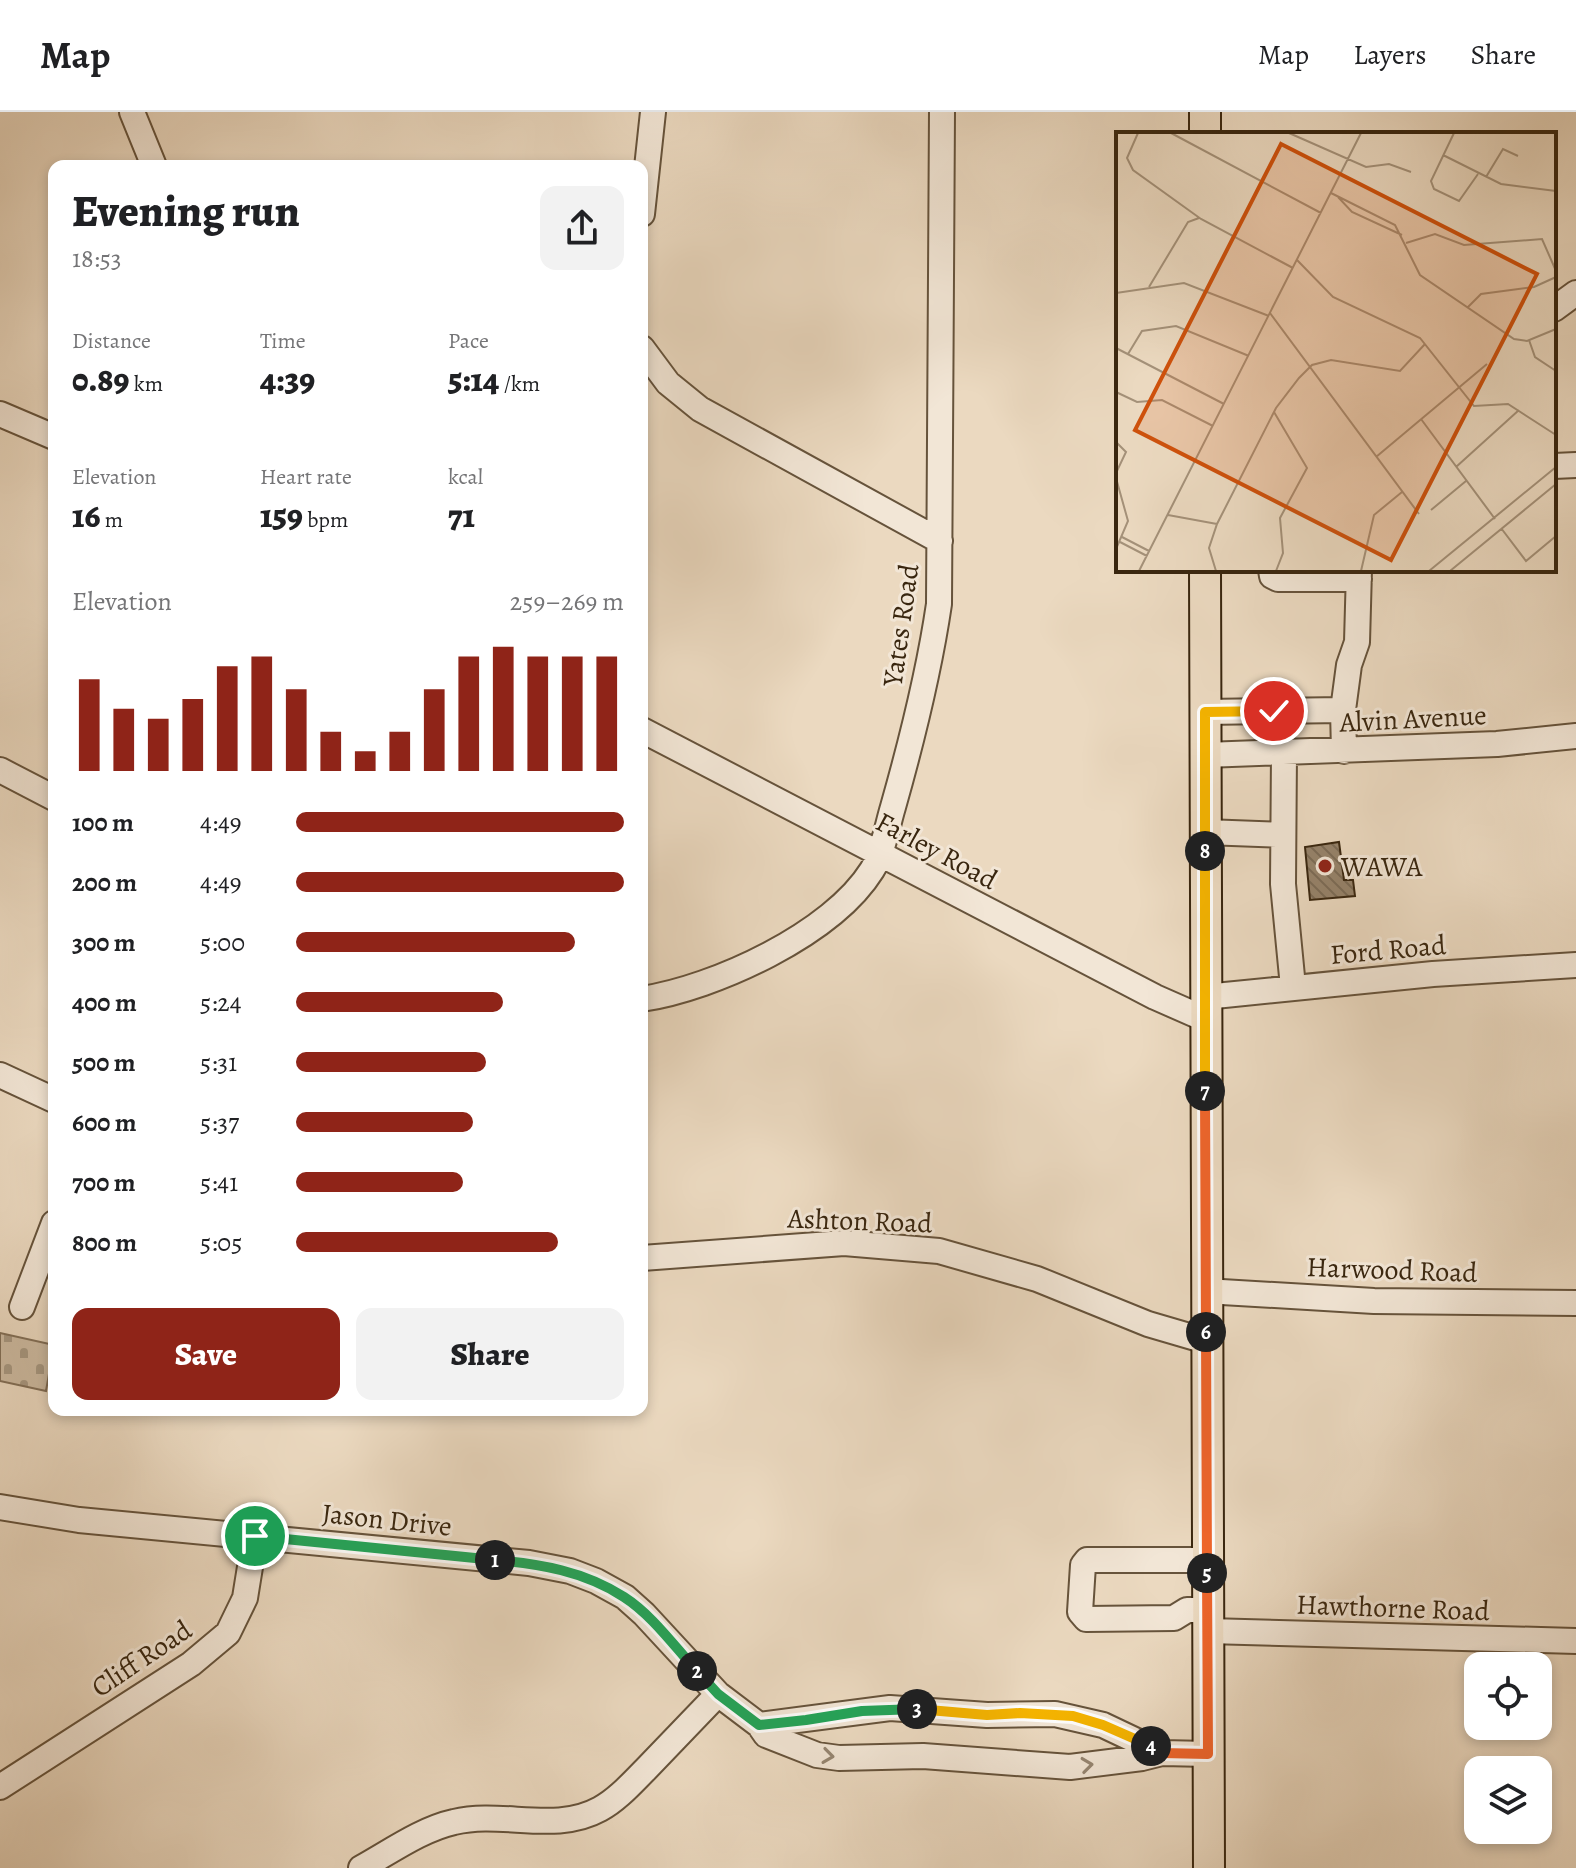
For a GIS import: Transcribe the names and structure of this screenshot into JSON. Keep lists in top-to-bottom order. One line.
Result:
{"streets":{"street":["Yates Road","Alvin Avenue","Farley Road","Ford Road","Ashton Road","Harwood Road","Jason Drive","Hawthorne Road","Cliff Road"]},"crossings":[["Yates Road","Farley Road"],["Farley Road","Ford Road"],["Jason Drive","Cliff Road"]],"places":["WAWA"],"page":{"header":"Map","nav":["Map","Layers","Share"],"heading":["Evening run","18:53"],"stats":[["Distance","0.89 km"],["Time","4:39"],["Pace","5:14 /km"],["Elevation","16 m"],["Heart rate","159 bpm"],["kcal","71"]],"chart":["Elevation","259–269 m"],"list":[{"name":"100 m","note":"4:49"},{"name":"200 m","note":"4:49"},{"name":"300 m","note":"5:00"},{"name":"400 m","note":"5:24"},{"name":"500 m","note":"5:31"},{"name":"600 m","note":"5:37"},{"name":"700 m","note":"5:41"},{"name":"800 m","note":"5:05"}],"pins":["8","7","6","1","5","2","3","4"],"buttons":["Save","Share"]}}
